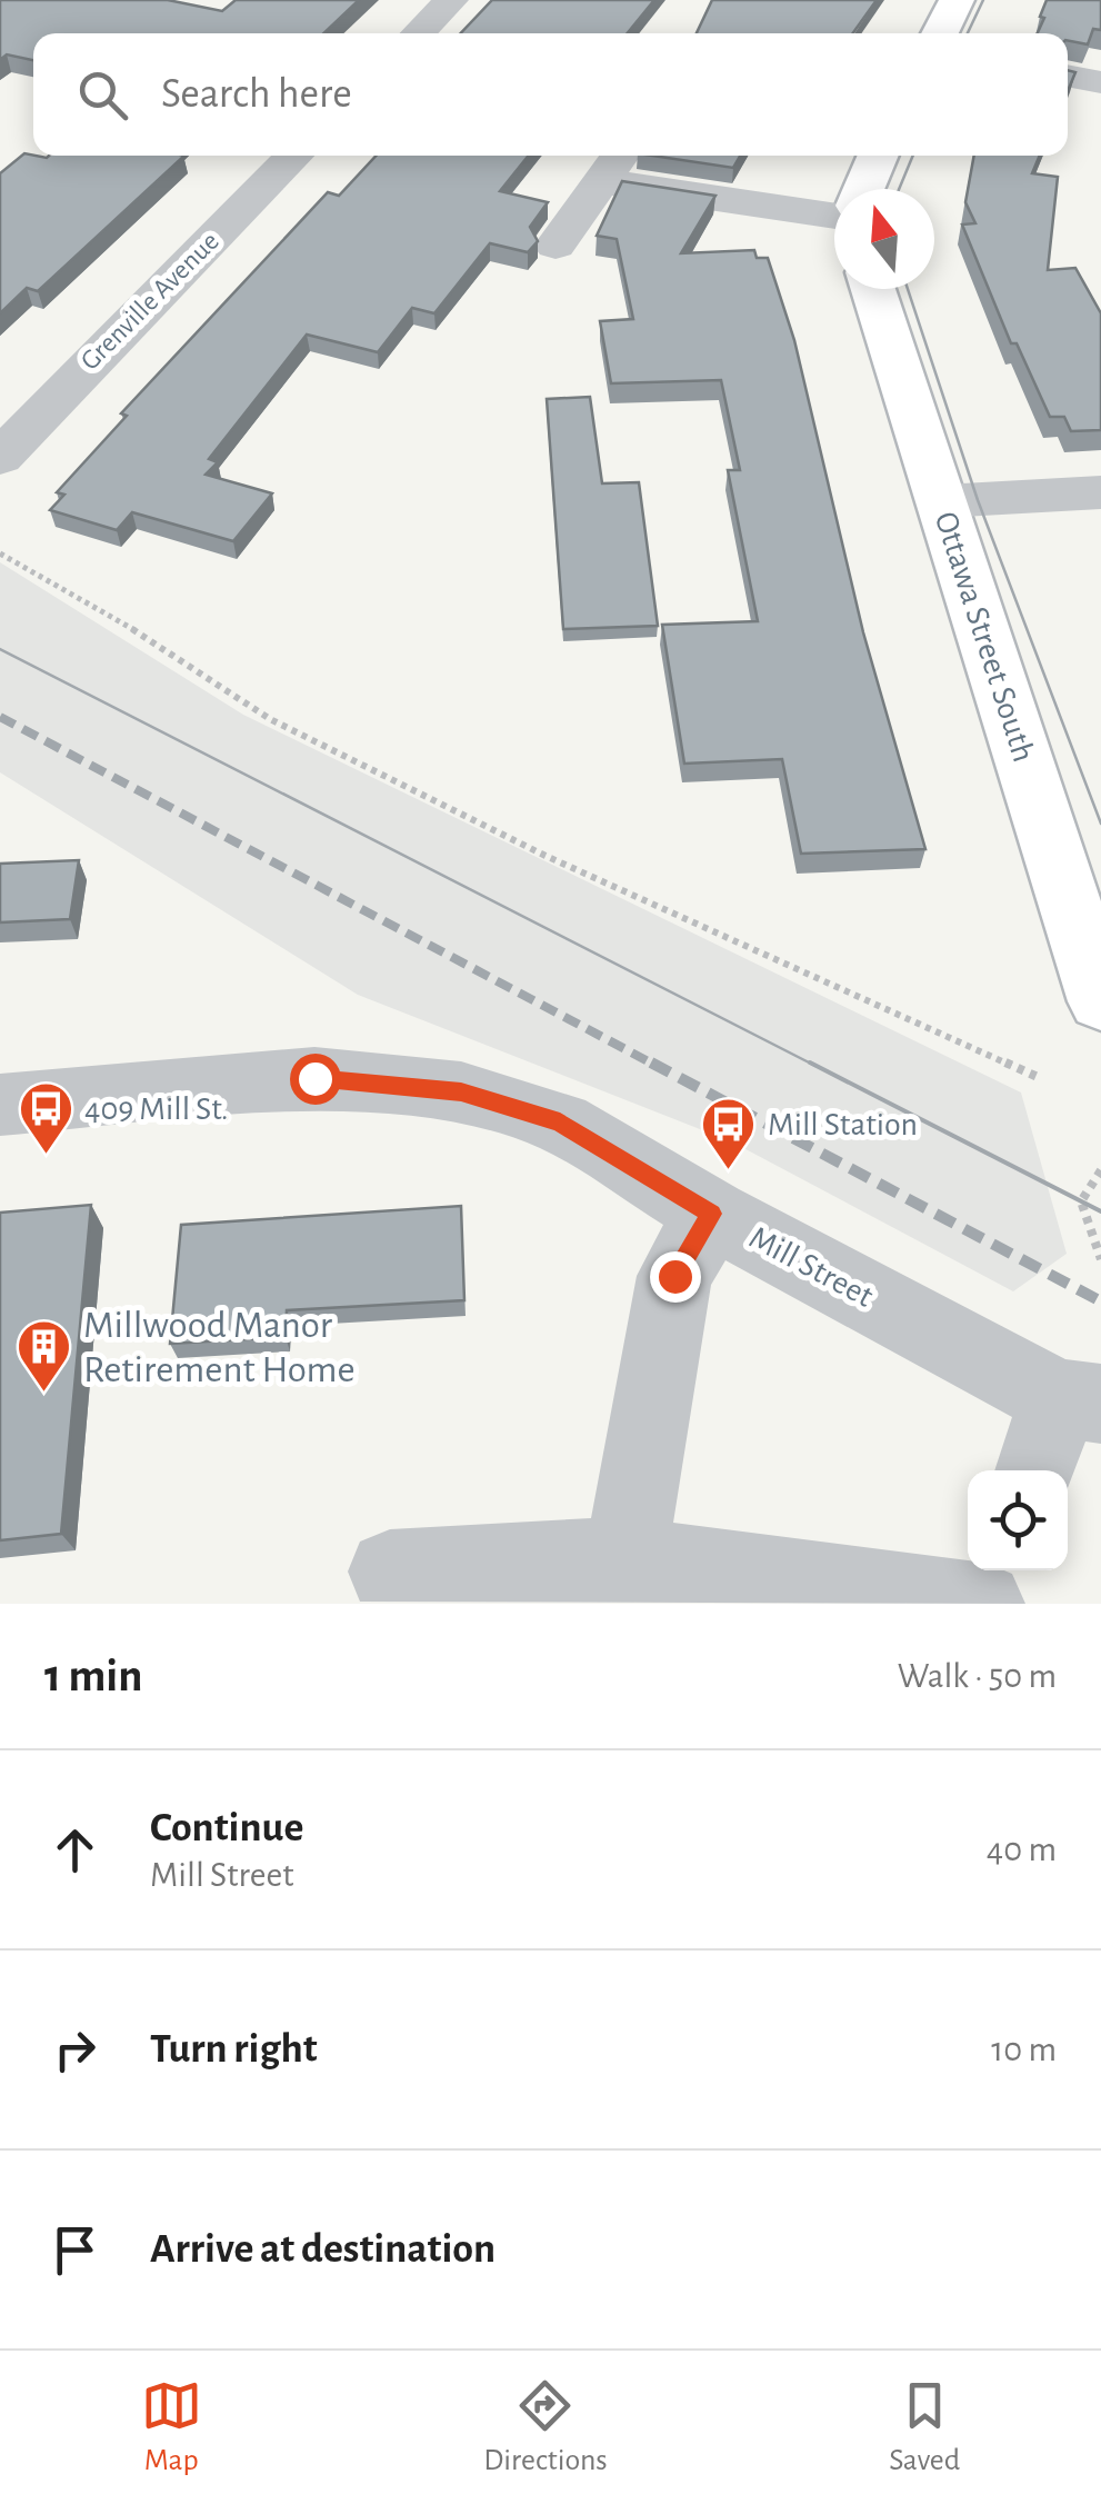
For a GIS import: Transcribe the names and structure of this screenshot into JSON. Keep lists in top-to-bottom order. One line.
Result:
{"streets":{"main road":["Ottawa Street South"],"street":["Grenville Avenue","Mill Street"]},"places":{"bus stop":["409 Mill St.","Mill Station"],"building":["Millwood Manor Retirement Home"]},"north":"top","page":{"search":"Search here","heading":["1 min","Walk · 50 m"],"list":[["Continue","Mill Street","40 m"],["Turn right","10 m"],"Arrive at destination"],"nav":["Map","Directions","Saved"]}}
